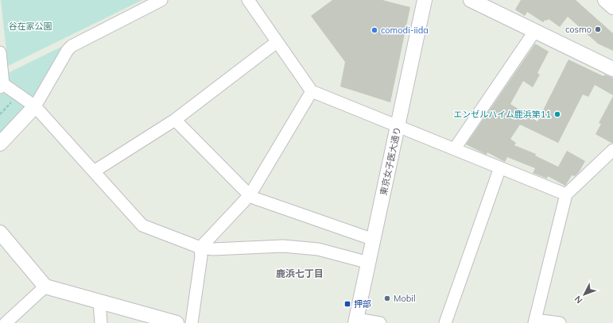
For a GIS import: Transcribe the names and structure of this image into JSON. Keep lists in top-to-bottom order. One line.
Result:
{"streets":{"street":["東京女子医大通り"]},"districts":["鹿浜七丁目"],"parks":["谷在家公園"],"places":{"other":["cosmo","comodi-iida","エンゼルハイム鹿浜第11","Mobil"],"transit":["押部"]},"north":"bottom left"}
